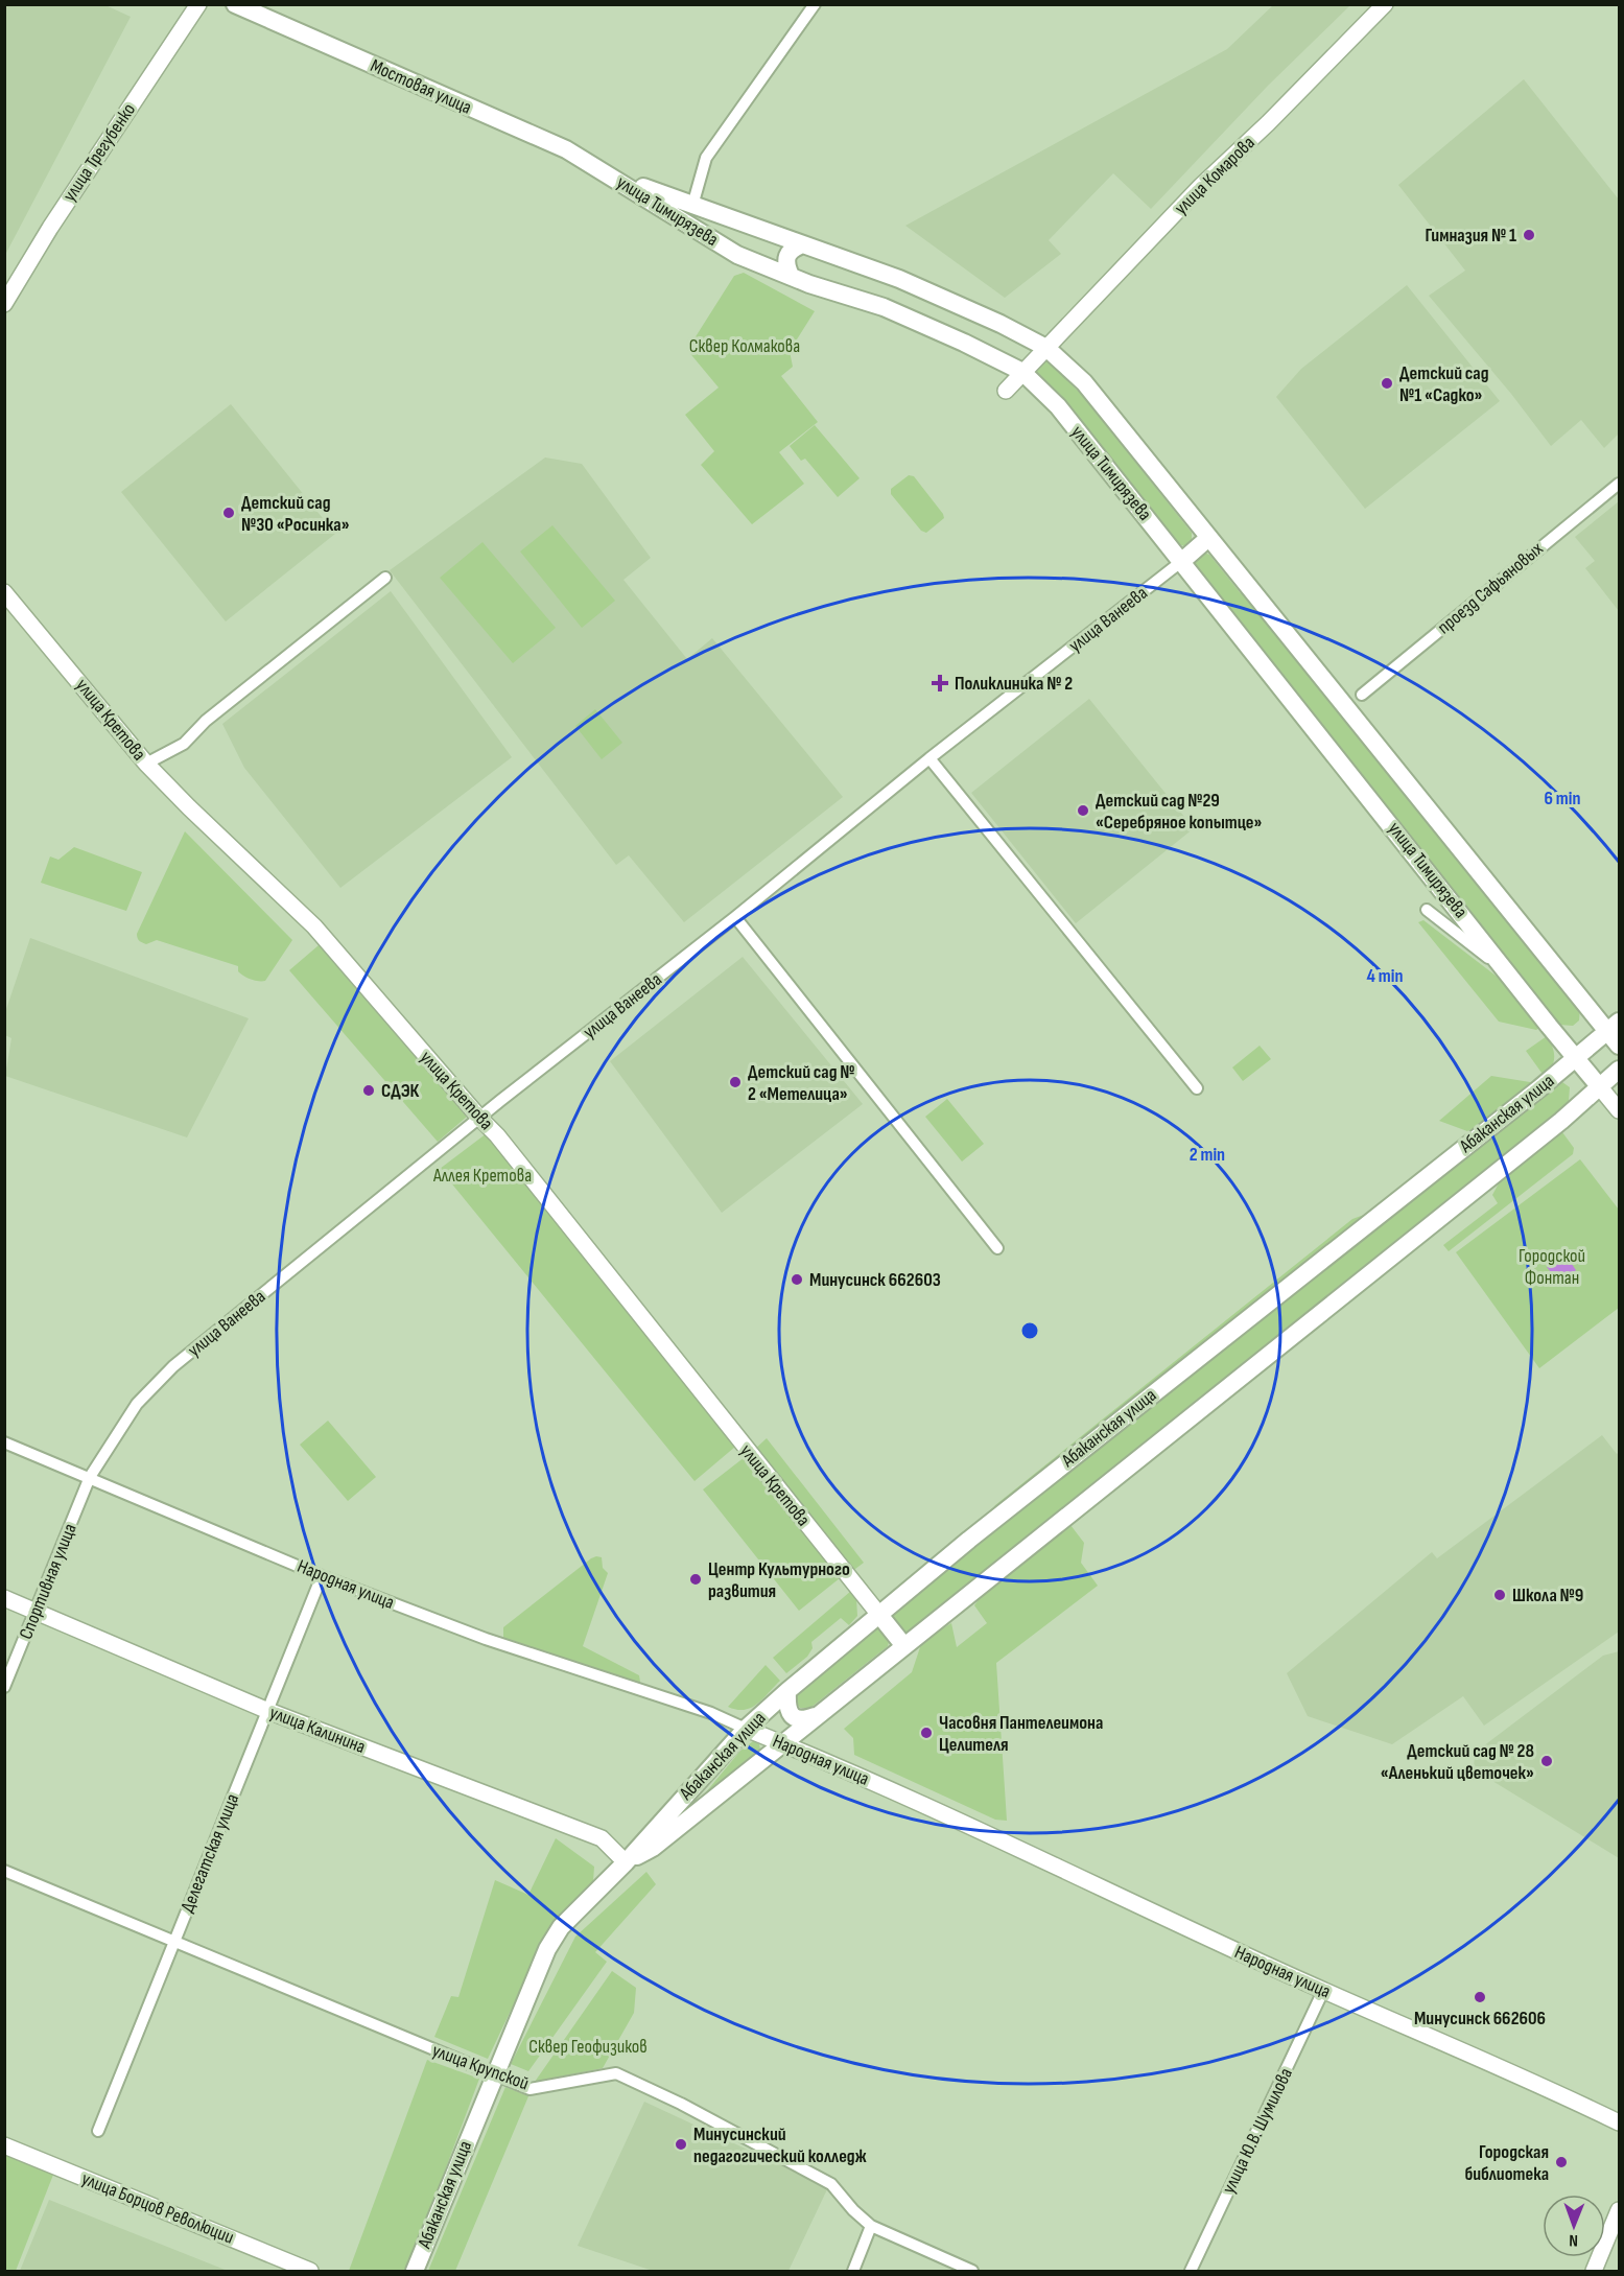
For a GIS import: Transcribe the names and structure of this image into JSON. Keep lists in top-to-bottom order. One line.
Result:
{"streets":{"main road":["Мостовая улица","улица Тимирязева","Абаканская улица"],"street":["улица Трегубенко","улица Комарова","проезд Сафьяновых","улица Ванеева","улица Кретова","Спортивная улица","Народная улица","улица Калинина","Делегатская улица","улица Крупской","улица Ю.В. Шумилова","улица Борцов Революции"]},"crossings":[["Мостовая улица","улица Тимирязева"],["улица Комарова","улица Тимирязева"],["улица Тимирязева","улица Ванеева"],["улица Тимирязева","Абаканская улица"],["улица Ванеева","улица Кретова"],["улица Ванеева","Спортивная улица"],["улица Ванеева","Народная улица"],["улица Кретова","Абаканская улица"],["Абаканская улица","Народная улица"],["Абаканская улица","улица Калинина"],["Абаканская улица","улица Крупской"],["Спортивная улица","Народная улица"],["Спортивная улица","улица Калинина"],["Народная улица","Делегатская улица"],["Народная улица","улица Ю.В. Шумилова"],["улица Калинина","Делегатская улица"],["Делегатская улица","улица Крупской"]],"parks":["Сквер Колмакова","Аллея Кретова","Городской Фонтан","Сквер Геофизиков"],"places":{"other":["Гимназия № 1","Детский сад №1 «Cадко»","Детский сад №30 «Росинка»","Детский сад №29 «Серебряное копытце»","Детский сад № 2 «Метелица»","СДЭК","Минусинск 662603","Центр Культурного развития","Школа №9","Часовня Пантелеимона Целителя","Детский сад № 28 «Аленький цветочек»","Минусинск 662606","Минусинский педагогический колледж","Городская библиотека"],"health":["Поликлиника № 2"]},"north":"bottom","rings":["6 min","4 min","2 min"]}
